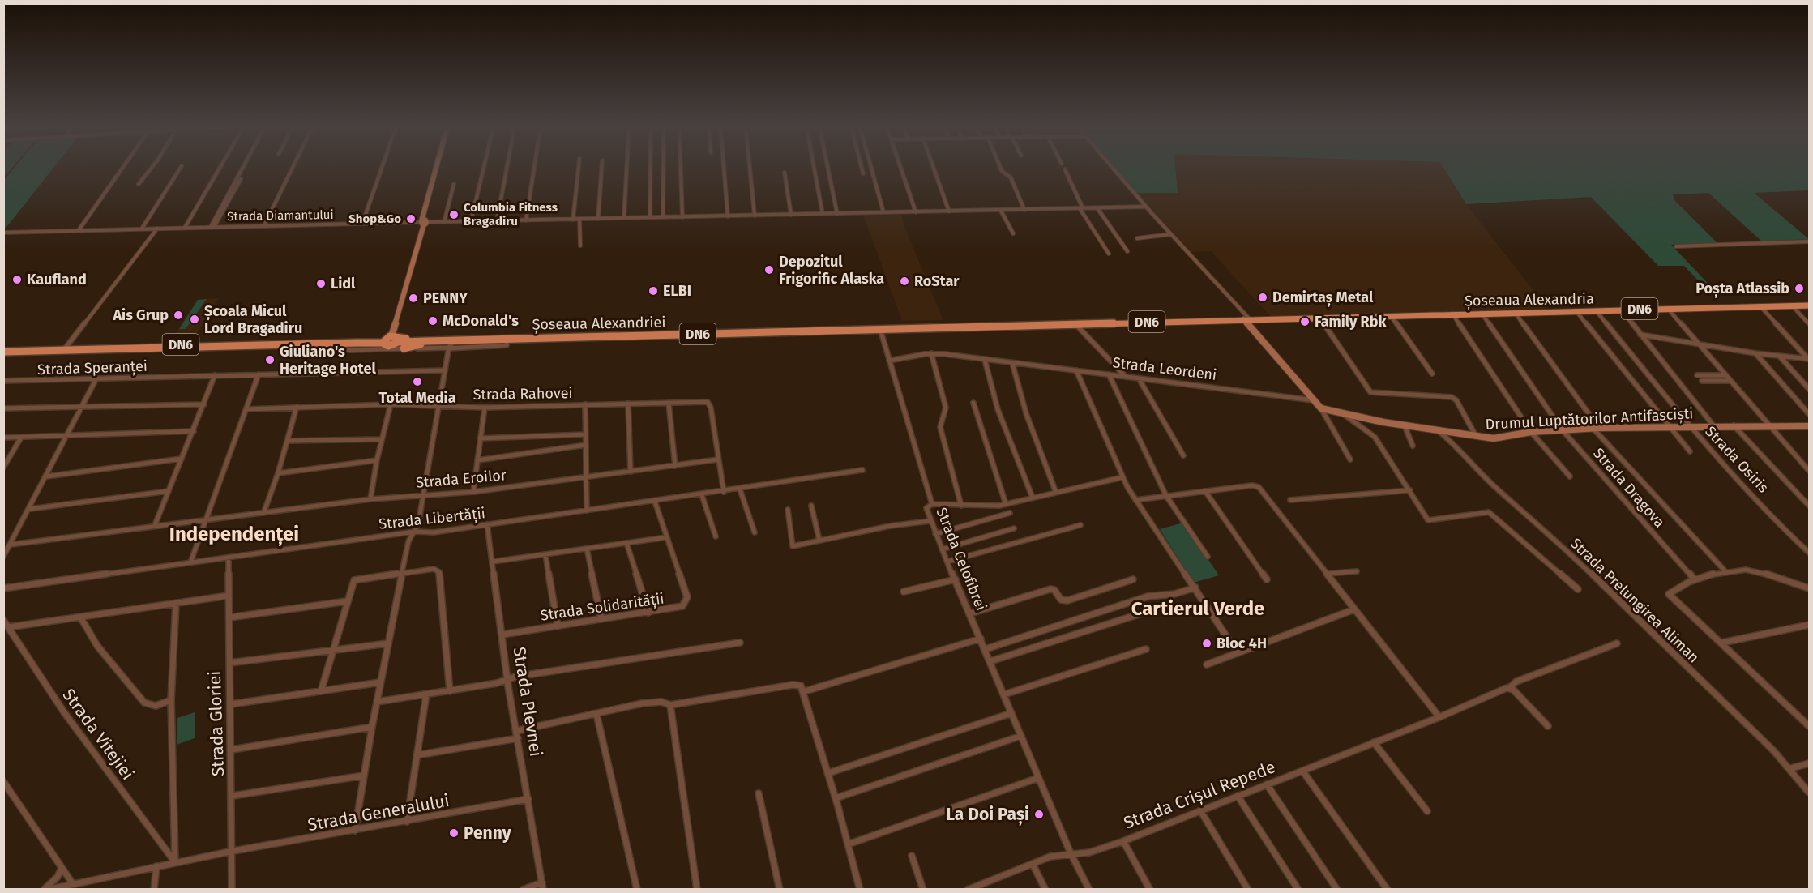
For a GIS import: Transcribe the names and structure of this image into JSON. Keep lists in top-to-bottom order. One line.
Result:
{"streets":{"main road":["Șoseaua Alexandria","DN6","Șoseaua Alexandriei"],"street":["Strada Diamantului","Strada Speranței","Strada Leordeni","Strada Rahovei","Drumul Luptătorilor Antifasciști","Strada Osiris","Strada Eroilor","Strada Dragova","Strada Libertății","Strada Celofibrei","Strada Prelungirea Aliman","Strada Solidarității","Strada Plevnei","Strada Gloriei","Strada Vitejiei","Strada Crișul Repede","Strada Generalului"]},"crossings":[["Șoseaua Alexandria","Șoseaua Alexandriei"],["Șoseaua Alexandria","Strada Osiris"],["Șoseaua Alexandria","Strada Dragova"],["DN6","Șoseaua Alexandriei"],["Șoseaua Alexandriei","Strada Celofibrei"],["Strada Leordeni","Strada Celofibrei"],["Strada Rahovei","Strada Eroilor"],["Strada Rahovei","Strada Libertății"],["Drumul Luptătorilor Antifasciști","Strada Osiris"],["Drumul Luptătorilor Antifasciști","Strada Dragova"],["Drumul Luptătorilor Antifasciști","Strada Prelungirea Aliman"],["Strada Libertății","Strada Solidarității"],["Strada Libertății","Strada Plevnei"],["Strada Libertății","Strada Gloriei"],["Strada Celofibrei","Strada Crișul Repede"],["Strada Solidarității","Strada Plevnei"],["Strada Plevnei","Strada Generalului"],["Strada Gloriei","Strada Generalului"],["Strada Vitejiei","Strada Generalului"]],"districts":["Independenței","Cartierul Verde"],"places":["Columbia Fitness Bragadiru","Shop&Go","Depozitul Frigorific Alaska","Kaufland","RoStar","Lidl","Poșta Atlassib","ELBI","Demirtaș Metal","PENNY","Ais Grup","Școala Micul Lord Bragadiru","McDonald's","Family Rbk","Giuliano's Heritage Hotel","Total Media","Bloc 4H","La Doi Pași","Penny"]}
